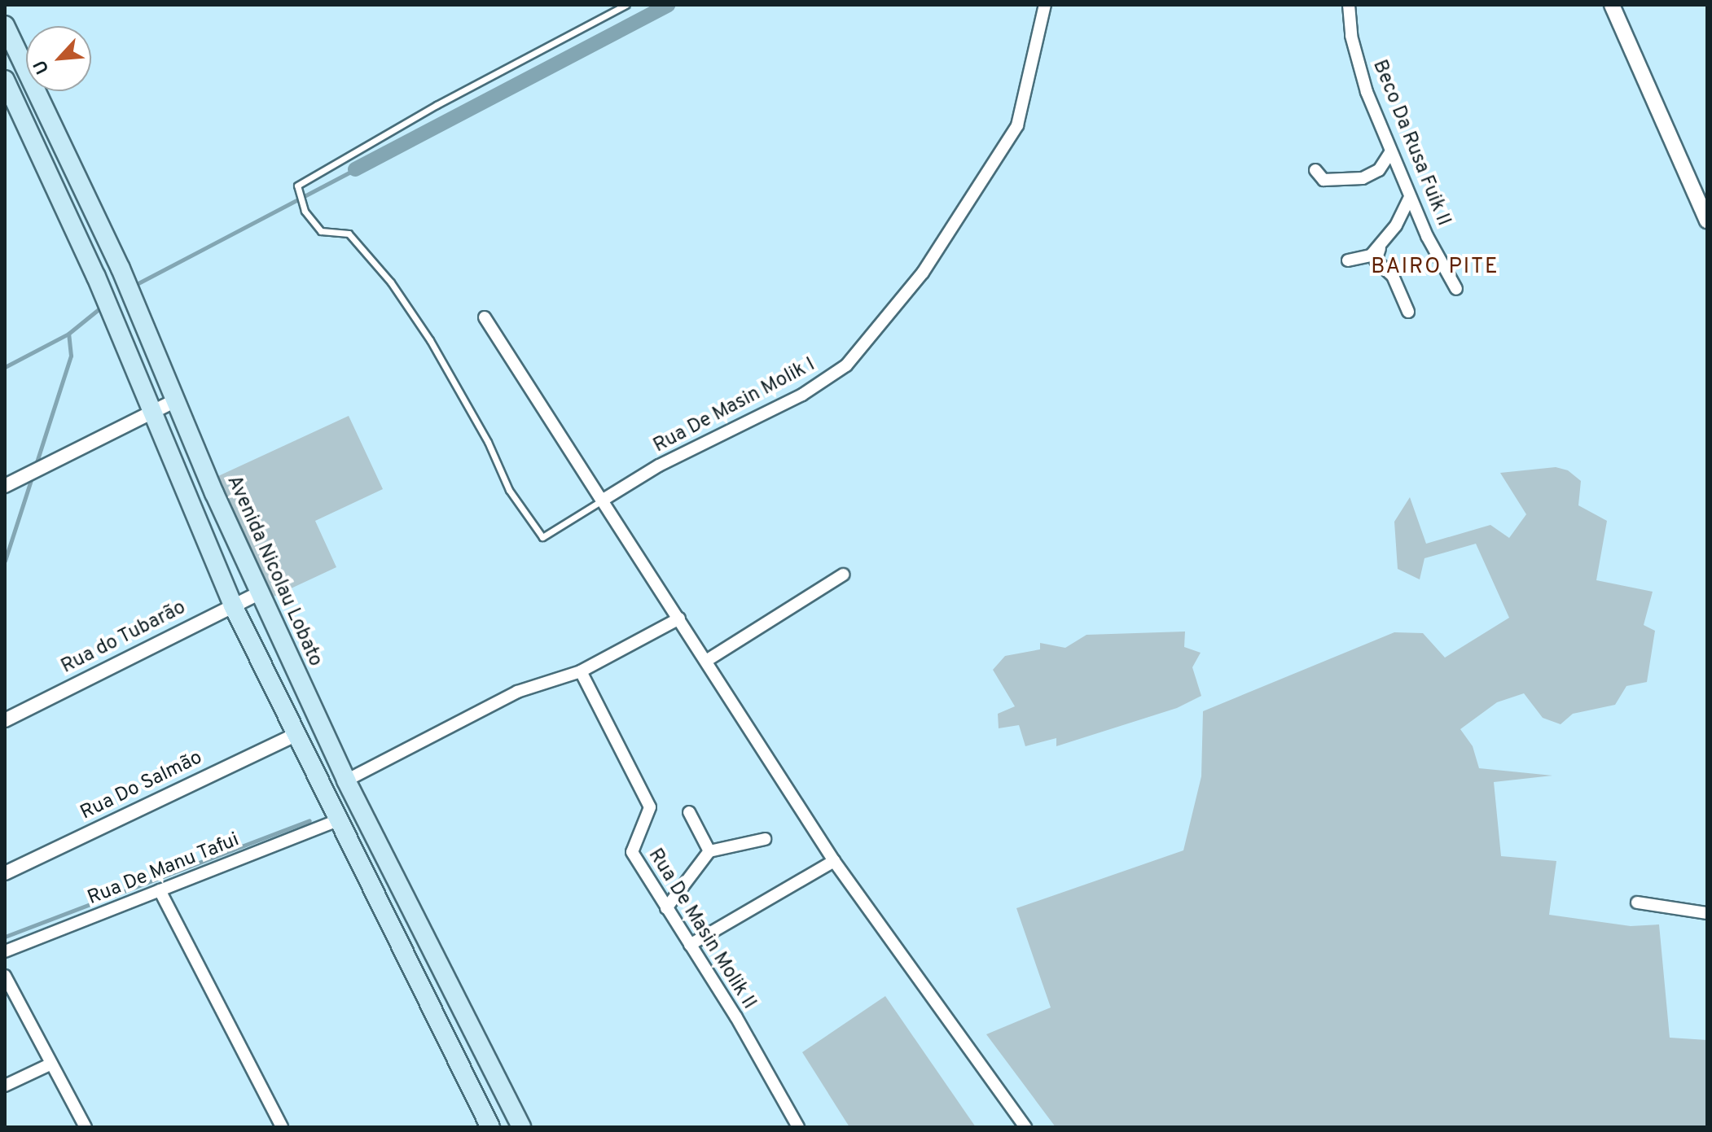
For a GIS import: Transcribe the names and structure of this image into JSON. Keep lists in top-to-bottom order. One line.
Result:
{"streets":{"main road":["Avenida Nicolau Lobato"],"street":["Beco Da Rusa Fuik II","Rua De Masin Molik I","Rua do Tubarão","Rua Do Salmão","Rua De Manu Tafui","Rua De Masin Molik II"]},"crossings":[["Avenida Nicolau Lobato","Rua do Tubarão"]],"districts":["BAIRO PITE"],"north":"bottom left"}
